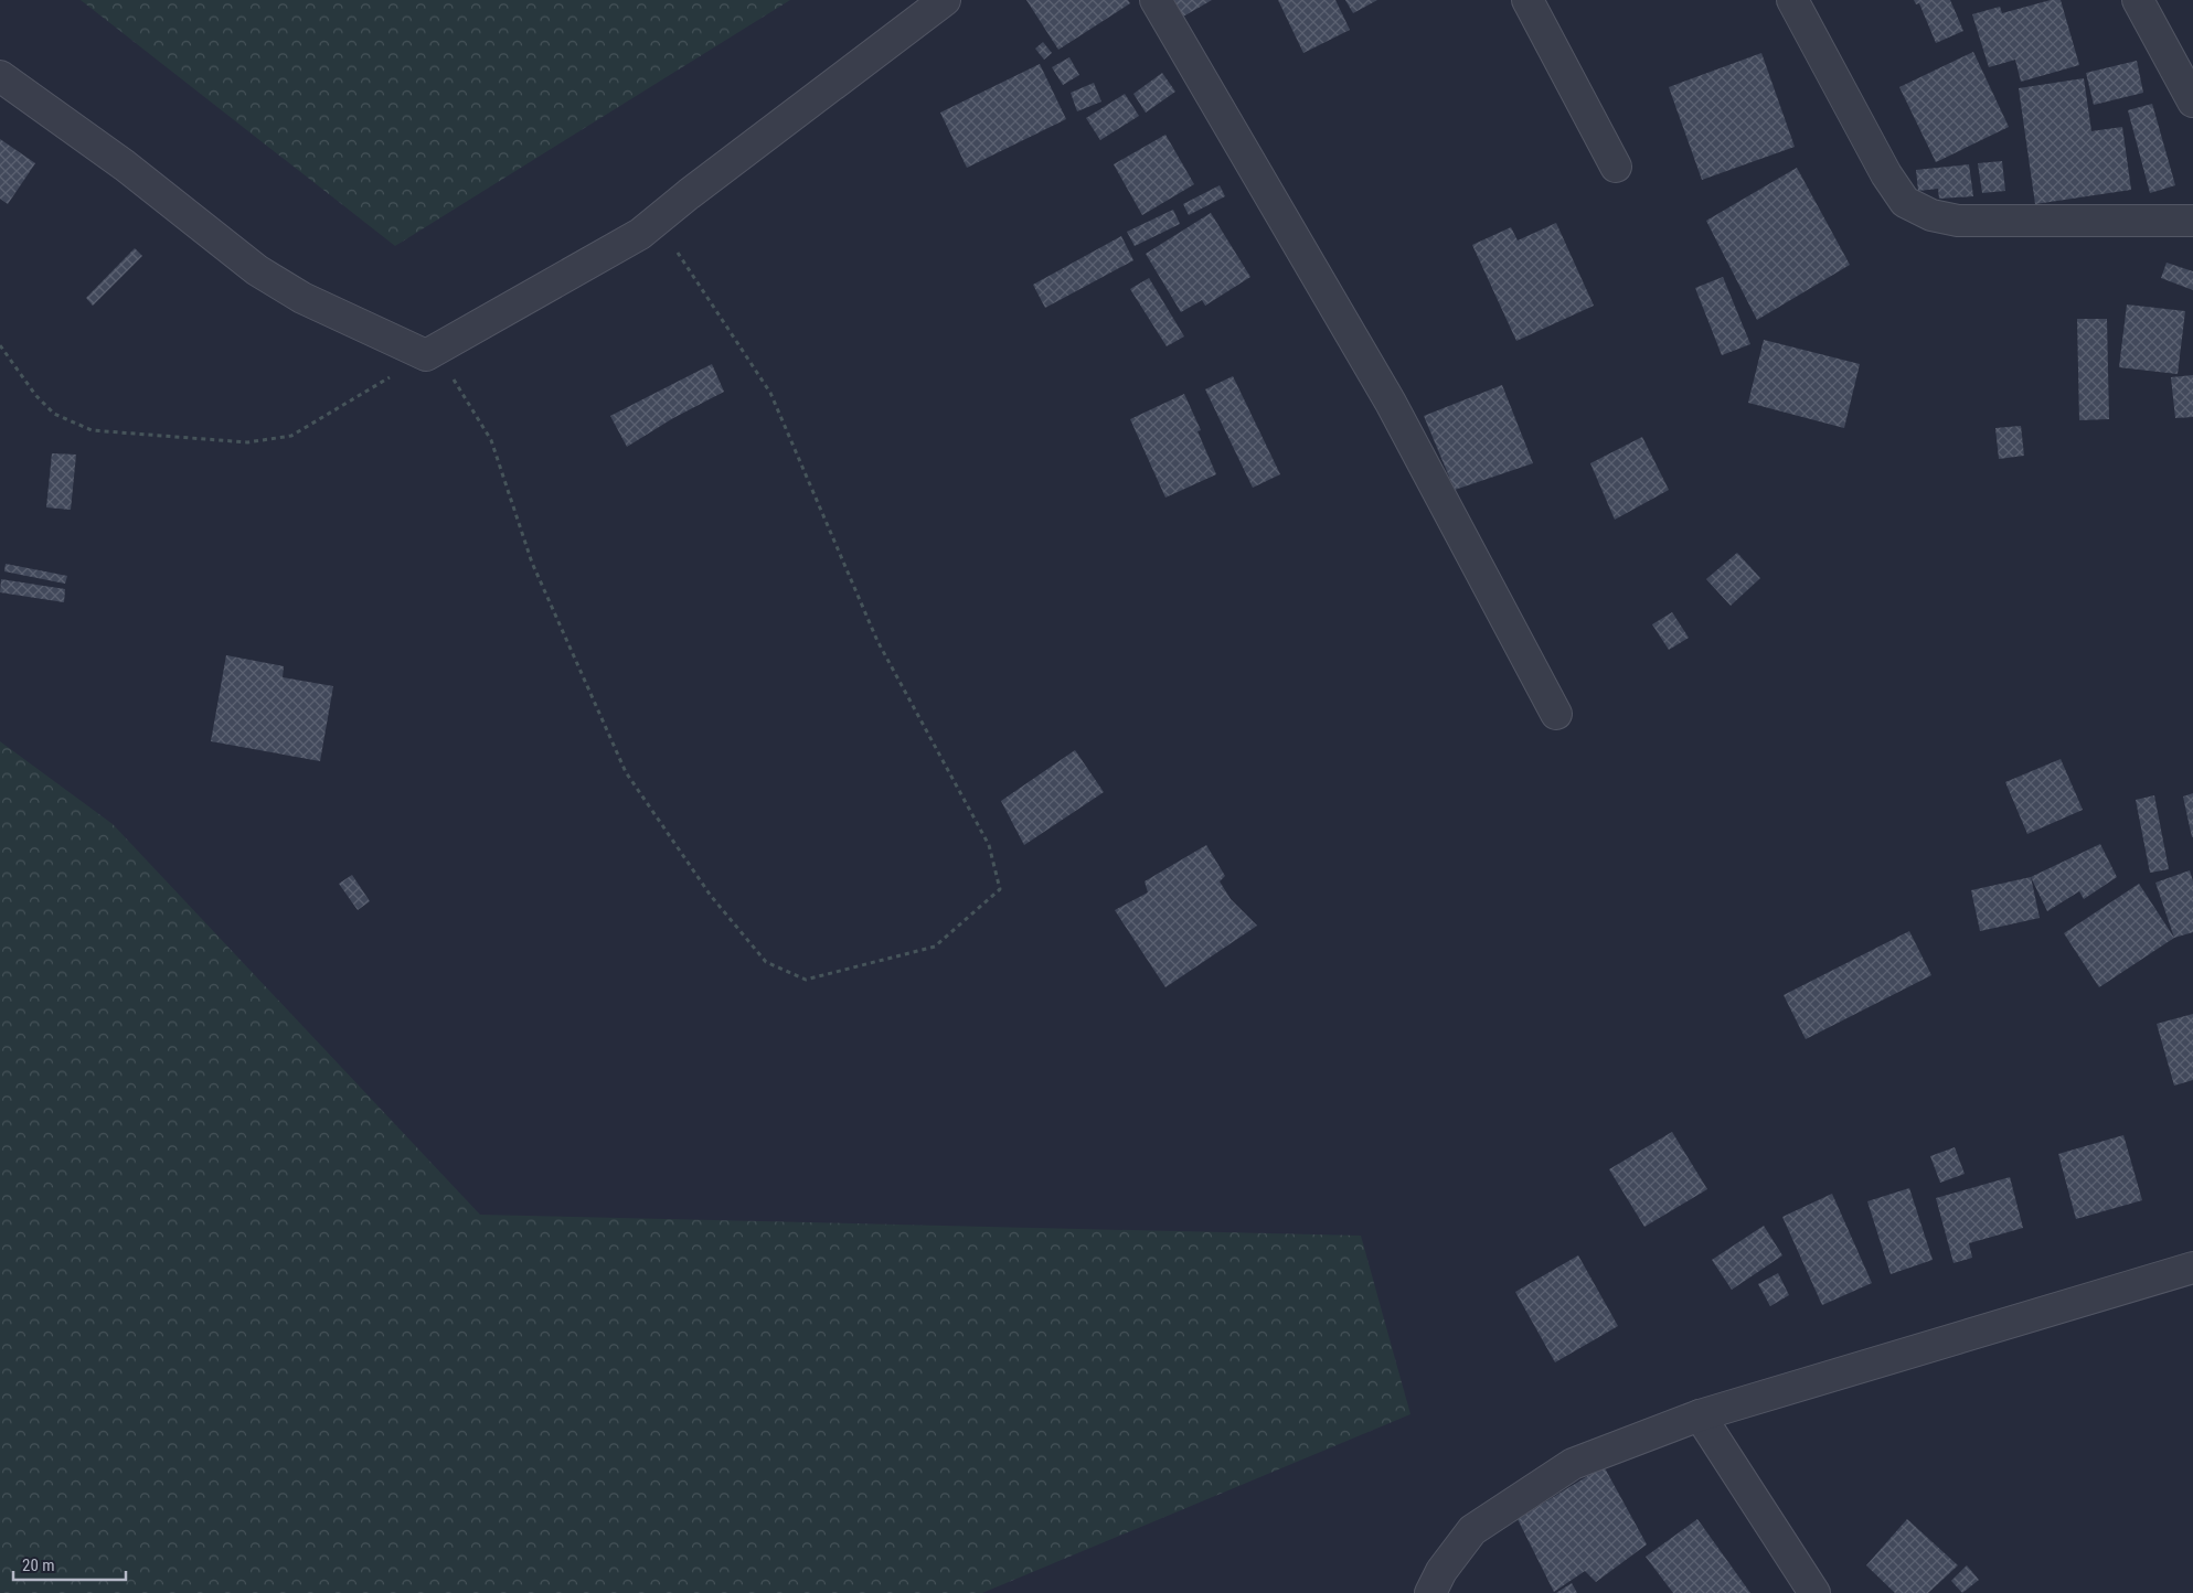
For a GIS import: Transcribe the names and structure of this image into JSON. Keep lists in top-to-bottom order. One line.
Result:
{"scale_bar":"20 m"}
